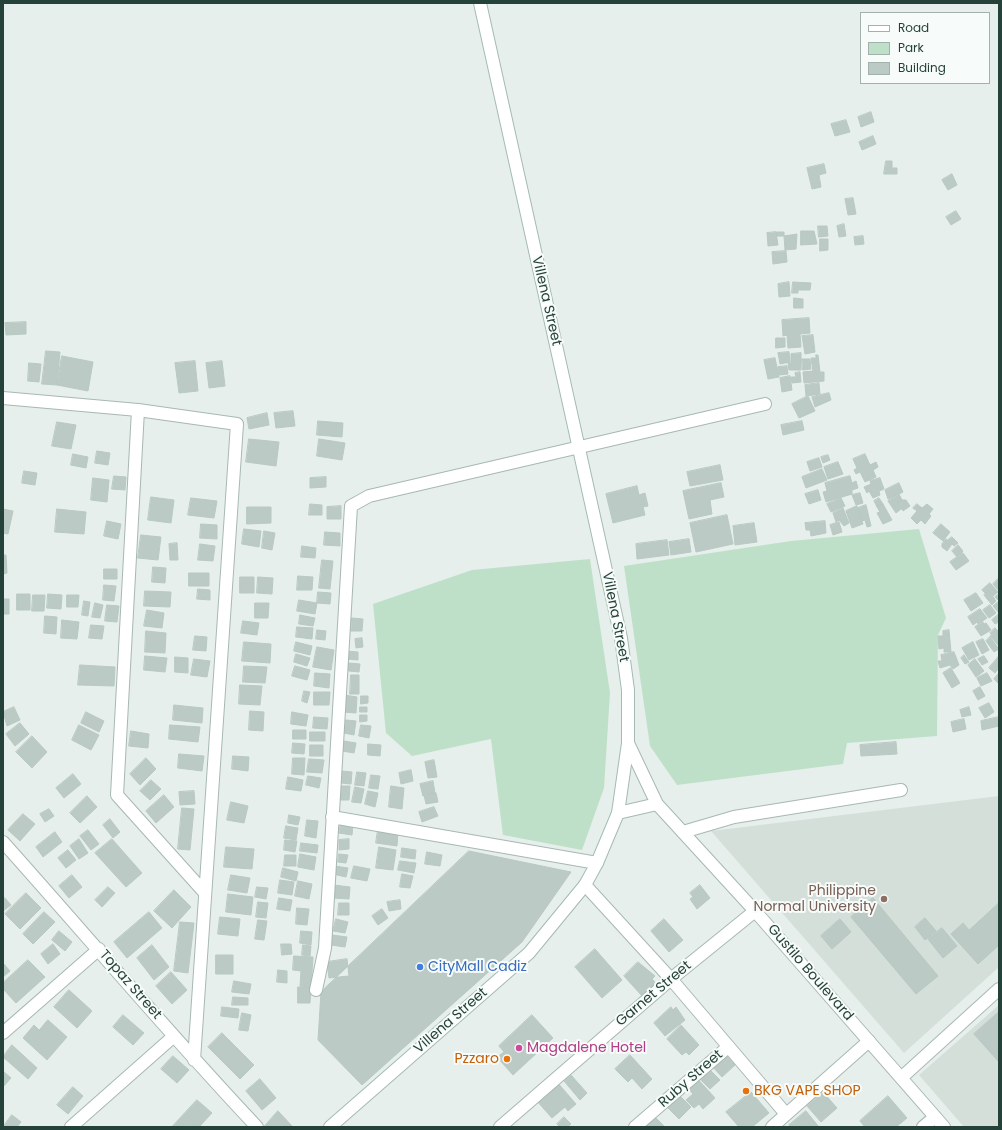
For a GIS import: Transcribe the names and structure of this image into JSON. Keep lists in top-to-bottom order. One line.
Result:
{"streets":{"street":["Villena Street","Gustilo Boulevard","Topaz Street","Garnet Street","Ruby Street"]},"crossings":[["Villena Street","Gustilo Boulevard"],["Gustilo Boulevard","Garnet Street"]],"places":["Philippine Normal University","CityMall Cadiz","Magdalene Hotel","Pzzaro","BKG VAPE SHOP"],"legend":["Road","Park","Building"]}
